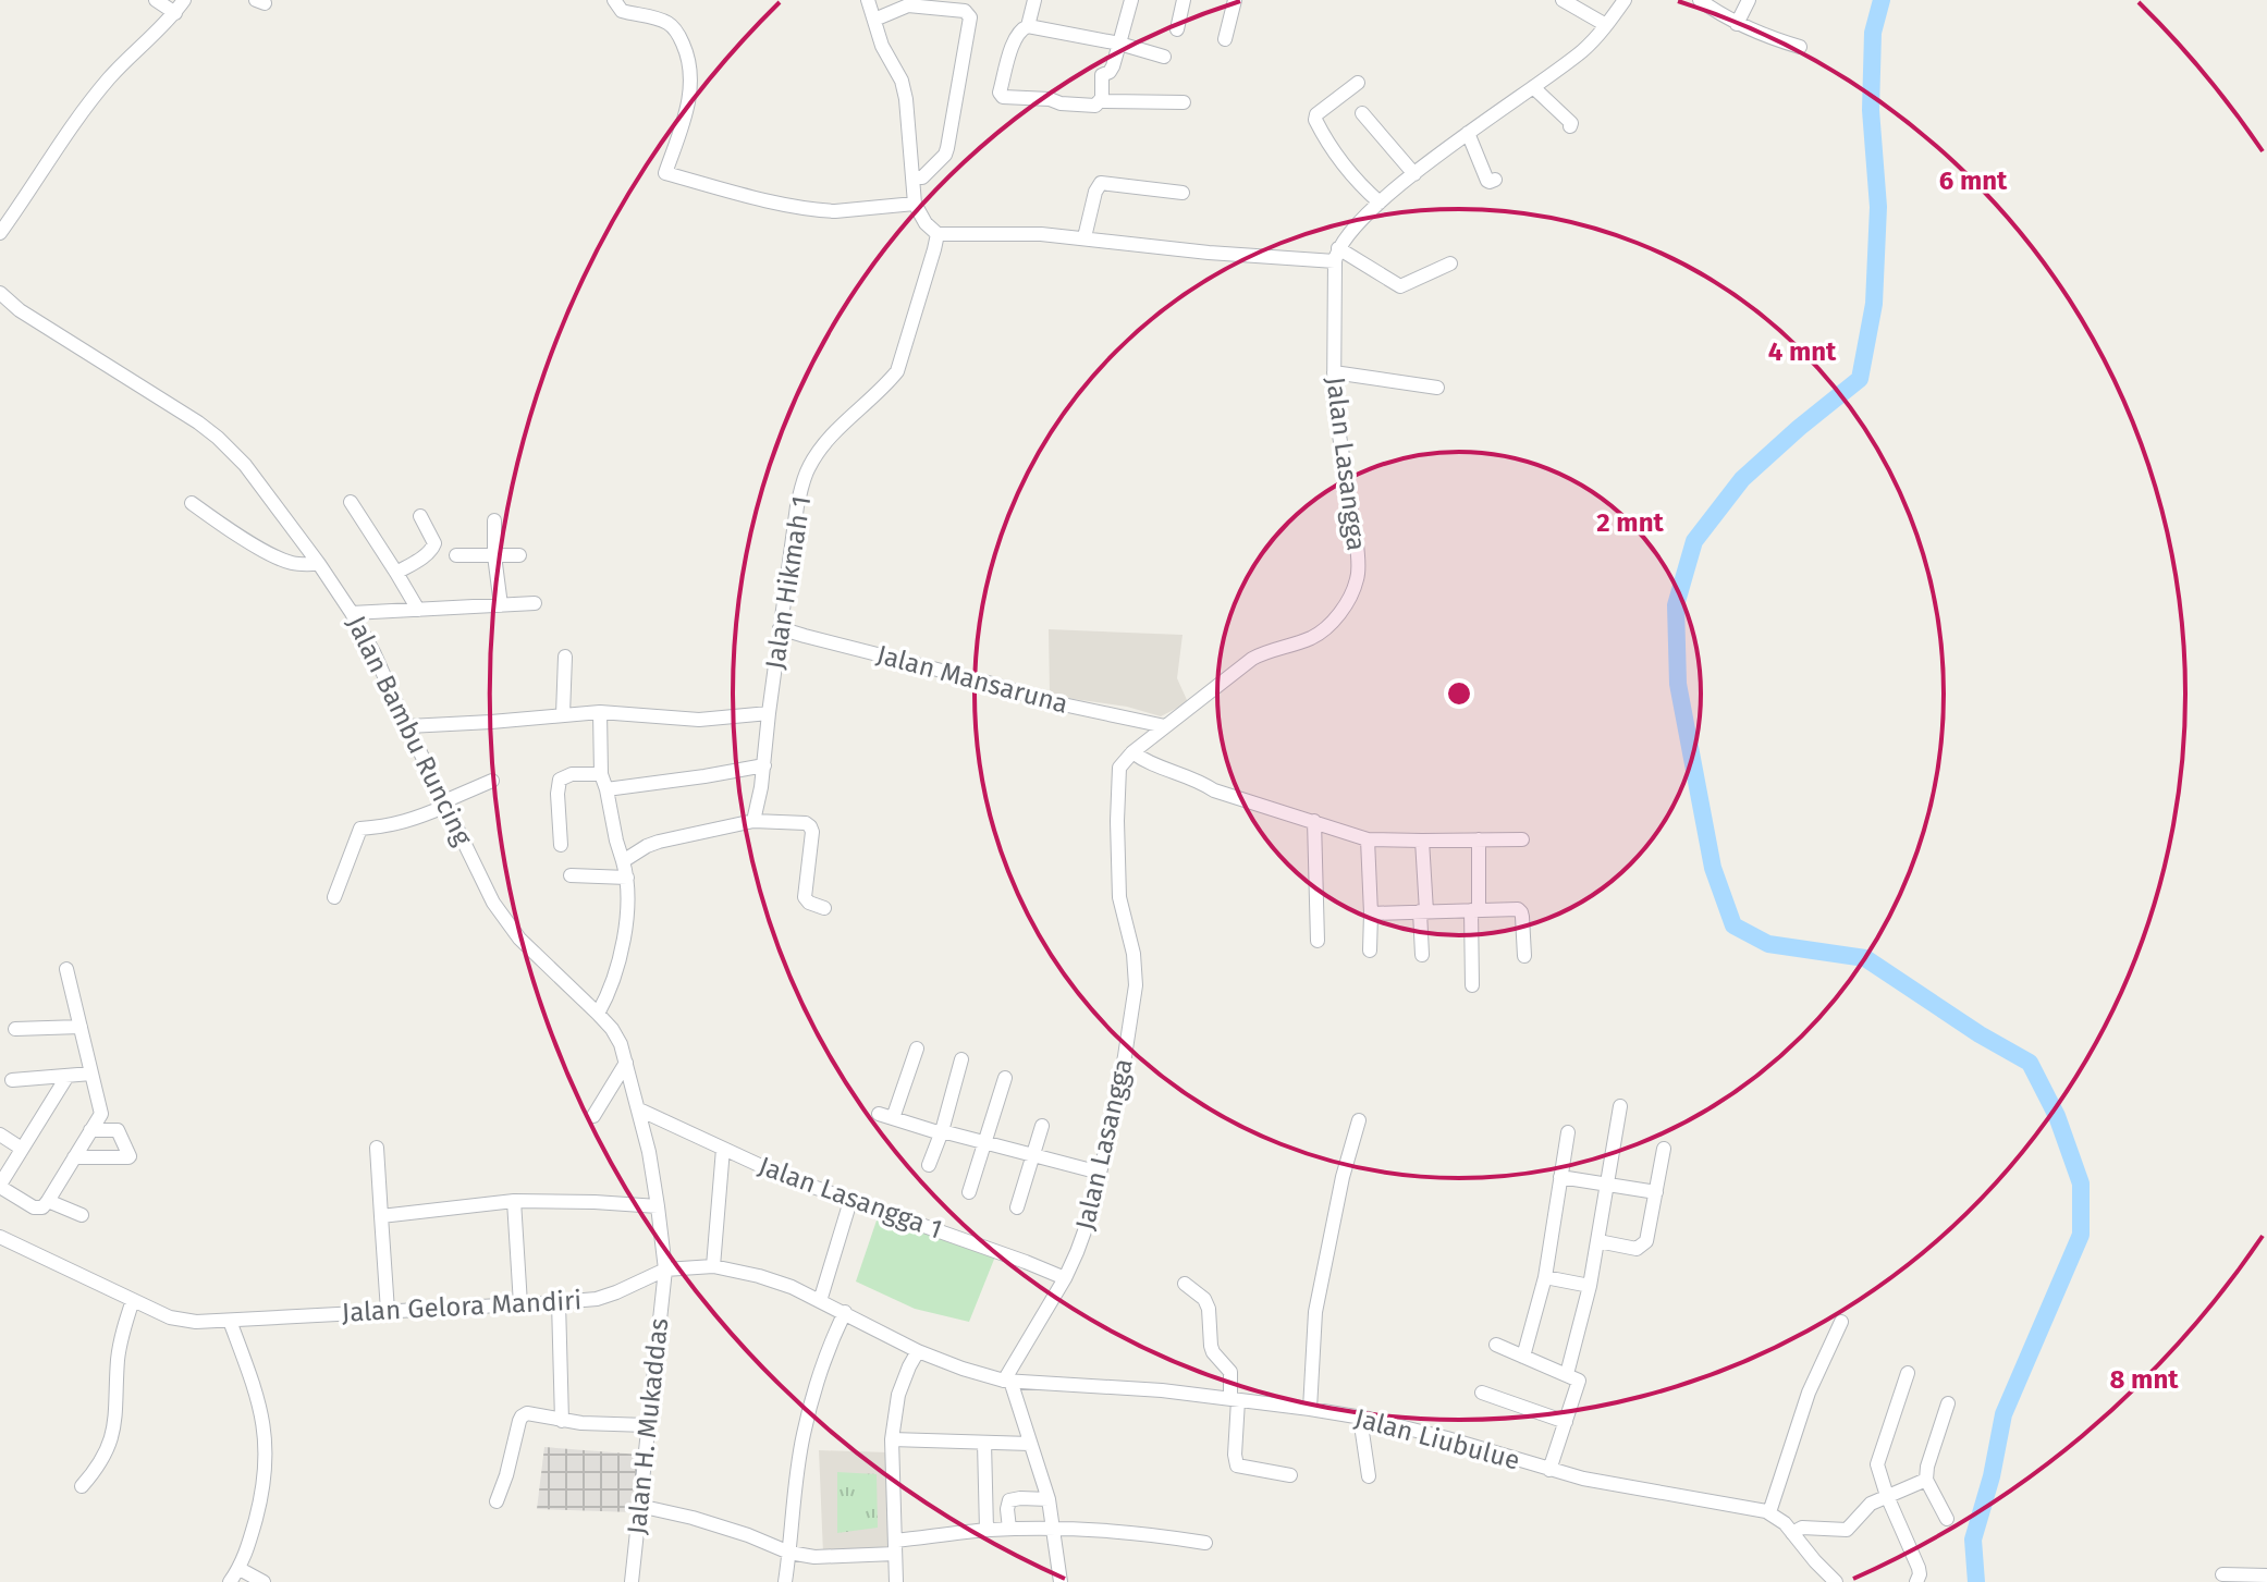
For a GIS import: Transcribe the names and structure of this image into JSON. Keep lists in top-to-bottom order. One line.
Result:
{"streets":{"street":["Jalan Lasangga","Jalan Hikmah 1","Jalan Mansaruna","Jalan Bambu Runcing","Jalan Lasangga 1","Jalan Gelora Mandiri","Jalan H. Mukaddas","Jalan Liubulue"]},"crossings":[["Jalan Lasangga","Jalan Mansaruna"],["Jalan Lasangga","Jalan Lasangga 1"],["Jalan Lasangga","Jalan Gelora Mandiri"],["Jalan Lasangga","Jalan Liubulue"],["Jalan Hikmah 1","Jalan Mansaruna"],["Jalan Bambu Runcing","Jalan Lasangga 1"],["Jalan Bambu Runcing","Jalan Gelora Mandiri"],["Jalan Bambu Runcing","Jalan H. Mukaddas"],["Jalan Gelora Mandiri","Jalan H. Mukaddas"],["Jalan Gelora Mandiri","Jalan Liubulue"]],"rings":["6 mnt","4 mnt","2 mnt","8 mnt"]}
